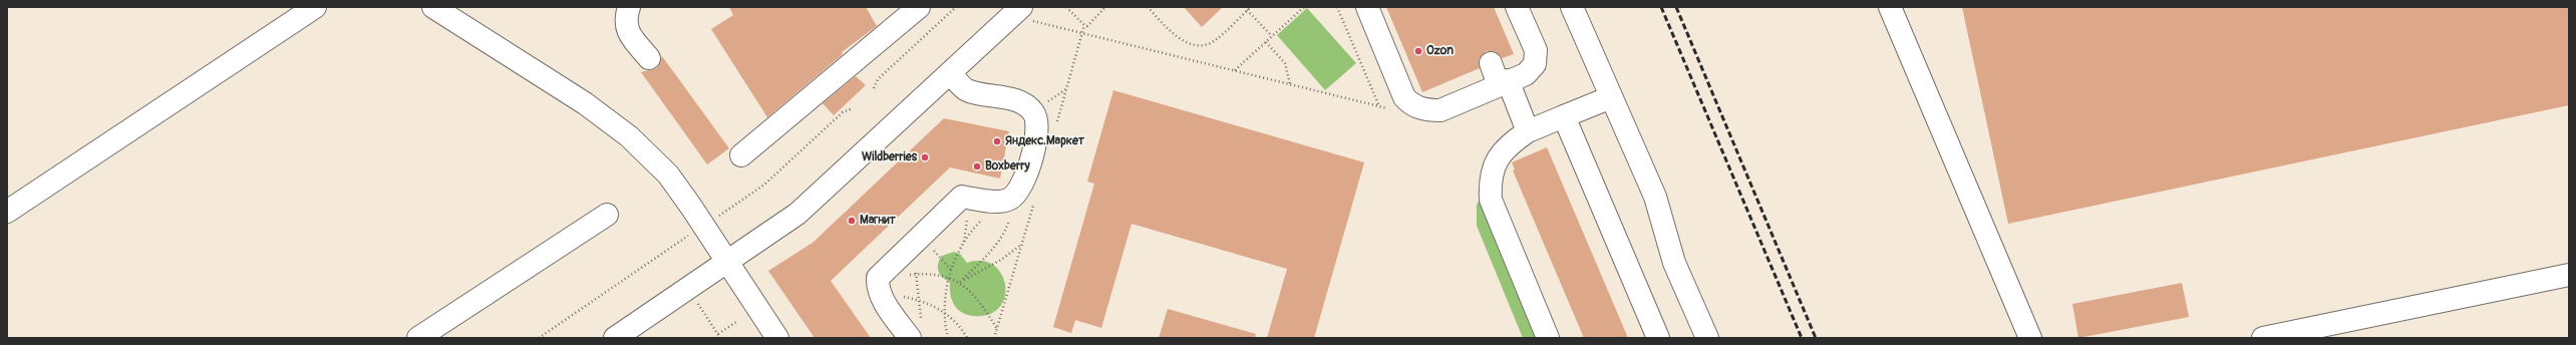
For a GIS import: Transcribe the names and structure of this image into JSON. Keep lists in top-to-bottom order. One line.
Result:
{"places":["Ozon","Яндекс.Маркет","Wildberries","Boxberry","Магнит"]}
